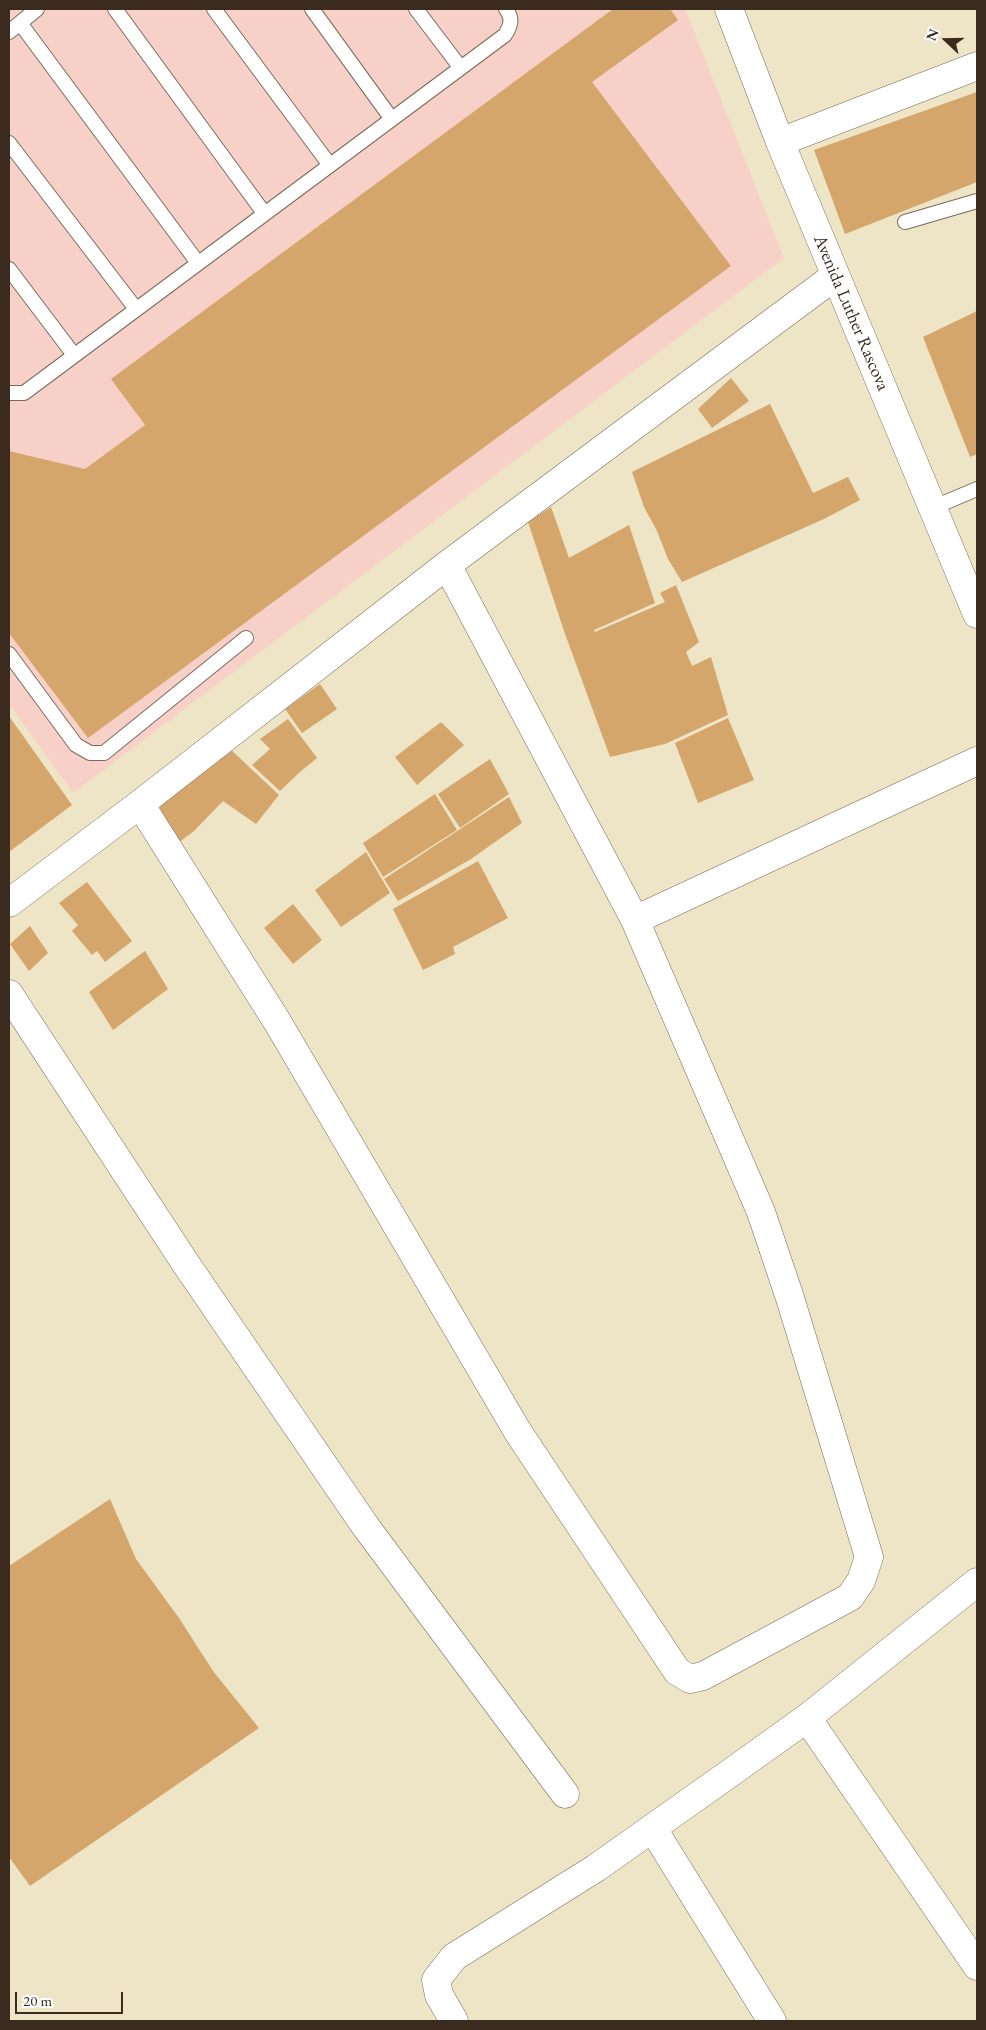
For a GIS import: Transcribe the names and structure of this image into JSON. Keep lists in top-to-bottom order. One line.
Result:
{"streets":{"street":["Avenida Luther Rascova"]},"scale_bar":"20 m","north":"left"}
